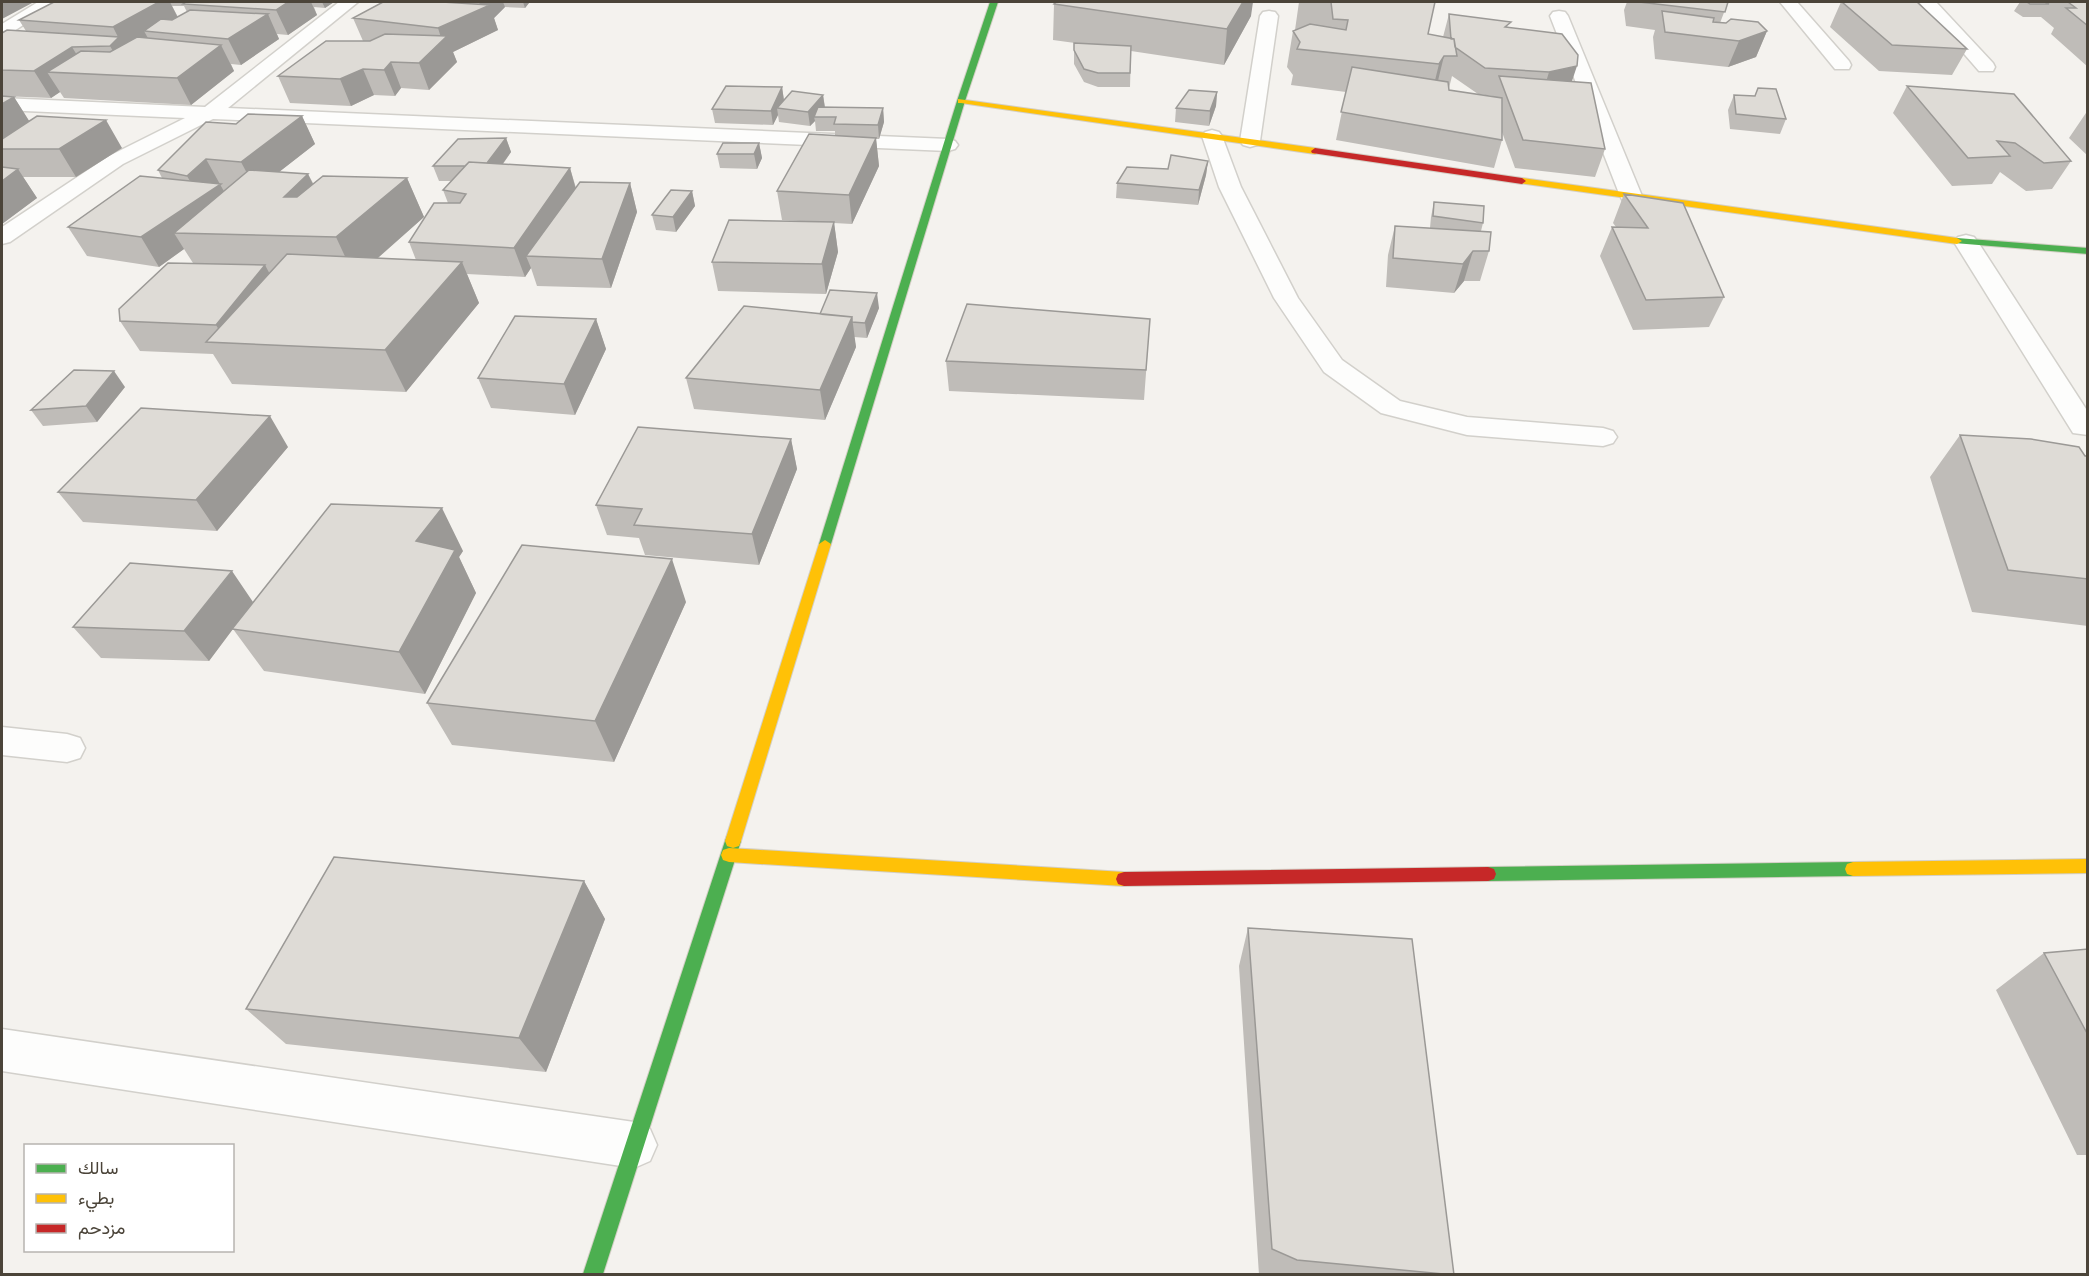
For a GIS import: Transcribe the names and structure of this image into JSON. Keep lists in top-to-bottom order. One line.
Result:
{"legend":["سالك","بطيء","مزدحم"]}
